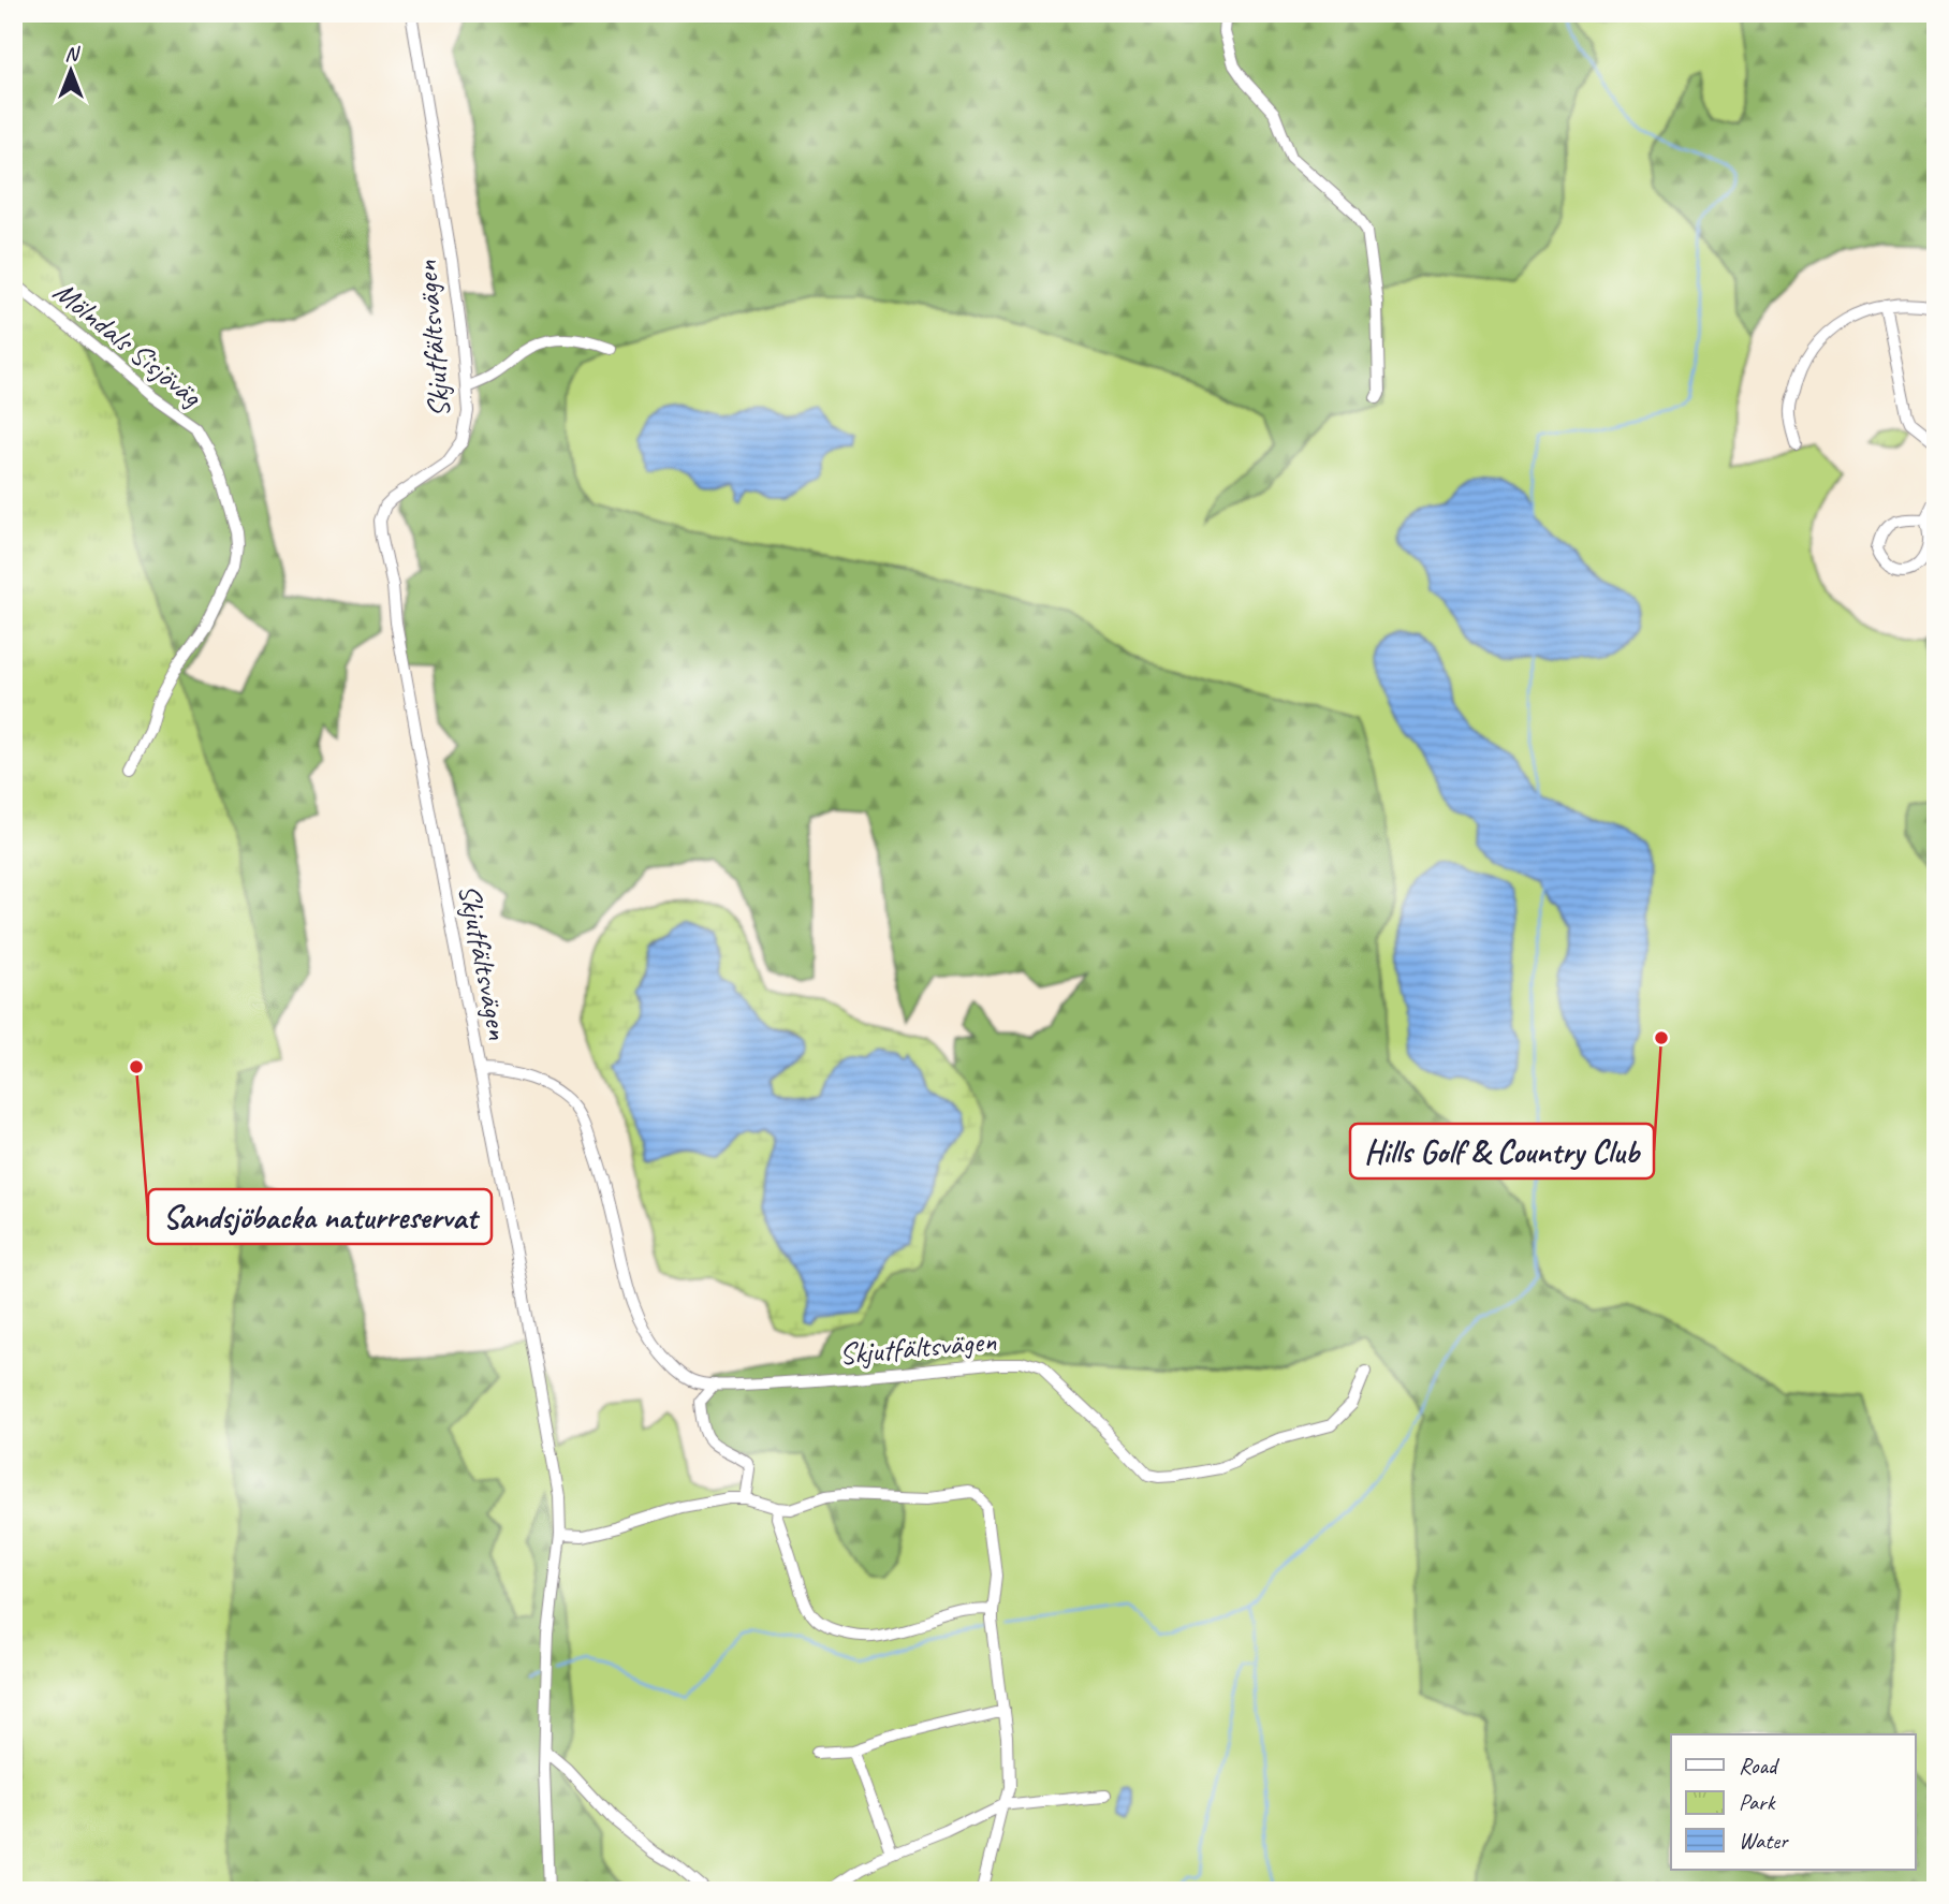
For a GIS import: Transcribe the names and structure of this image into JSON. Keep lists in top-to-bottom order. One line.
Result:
{"streets":{"street":["Skjutfältsvägen","Mölndals Sisjöväg"]},"places":["Hills Golf & Country Club","Sandsjöbacka naturreservat"],"legend":["Road","Park","Water"],"north":"top"}
